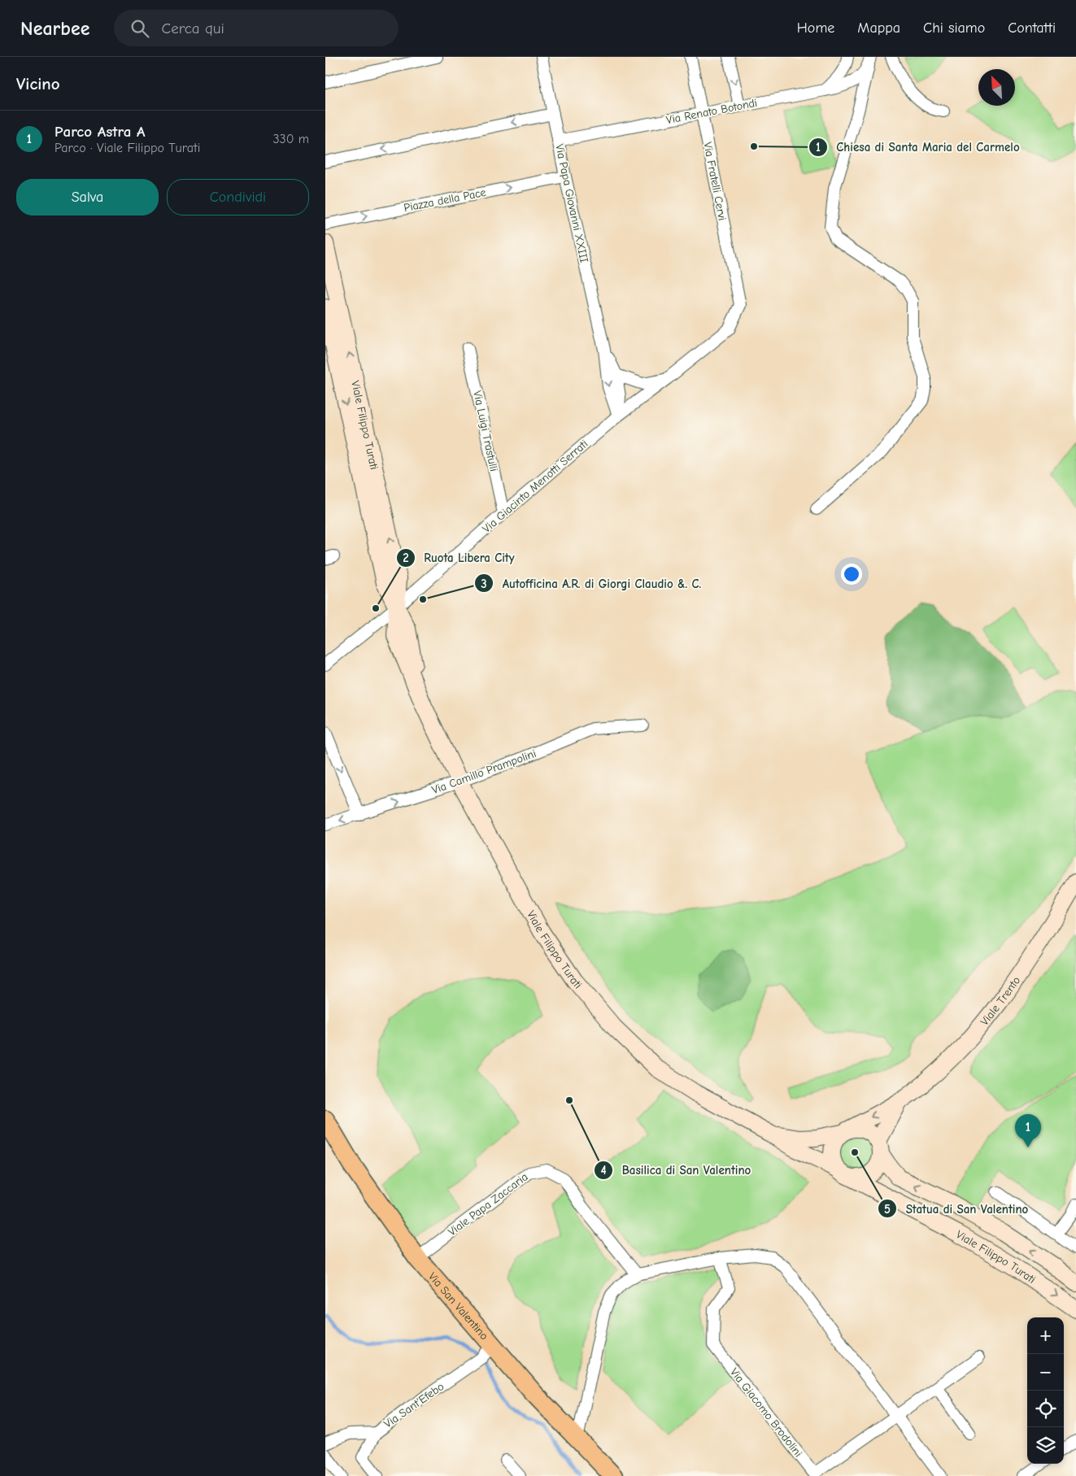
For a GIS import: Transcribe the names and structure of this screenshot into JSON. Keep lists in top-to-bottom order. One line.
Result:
{"streets":{"main road":["Via San Valentino"],"street":["Via Renato Botondi","Via Fratelli Cervi","Piazza della Pace","Via Papa Giovanni XXIII","Viale Filippo Turati","Via Luigi Trastulli","Via Giacinto Menotti Serrati","Via Camillo Prampolini","Viale Trento","Viale Papa Zaccaria","Via Sant'Efebo","Via Giacomo Brodolini"]},"crossings":[["Via Renato Botondi","Via Fratelli Cervi"],["Via Renato Botondi","Via Papa Giovanni XXIII"],["Via Fratelli Cervi","Via Giacinto Menotti Serrati"],["Piazza della Pace","Via Papa Giovanni XXIII"],["Via Papa Giovanni XXIII","Via Giacinto Menotti Serrati"],["Viale Filippo Turati","Via Giacinto Menotti Serrati"],["Viale Filippo Turati","Via Camillo Prampolini"],["Viale Filippo Turati","Viale Trento"],["Via Luigi Trastulli","Via Giacinto Menotti Serrati"],["Viale Papa Zaccaria","Via San Valentino"],["Via San Valentino","Via Sant'Efebo"]],"places":["Chiesa di Santa Maria del Carmelo","Autofficina A.R. di Giorgi Claudio &. C.","Ruota Libera City","Basilica di San Valentino","Statua di San Valentino"],"north":"top left","page":{"header":"Nearbee","search":"Cerca qui","nav":["Home","Mappa","Chi siamo","Contatti"],"heading":"Vicino","list":[{"mark":"1","name":"Parco Astra A","note":"Parco · Viale Filippo Turati","value":"330 m"}],"buttons":["Salva","Condividi"],"pins":"1","map_buttons":["+","−"]}}
